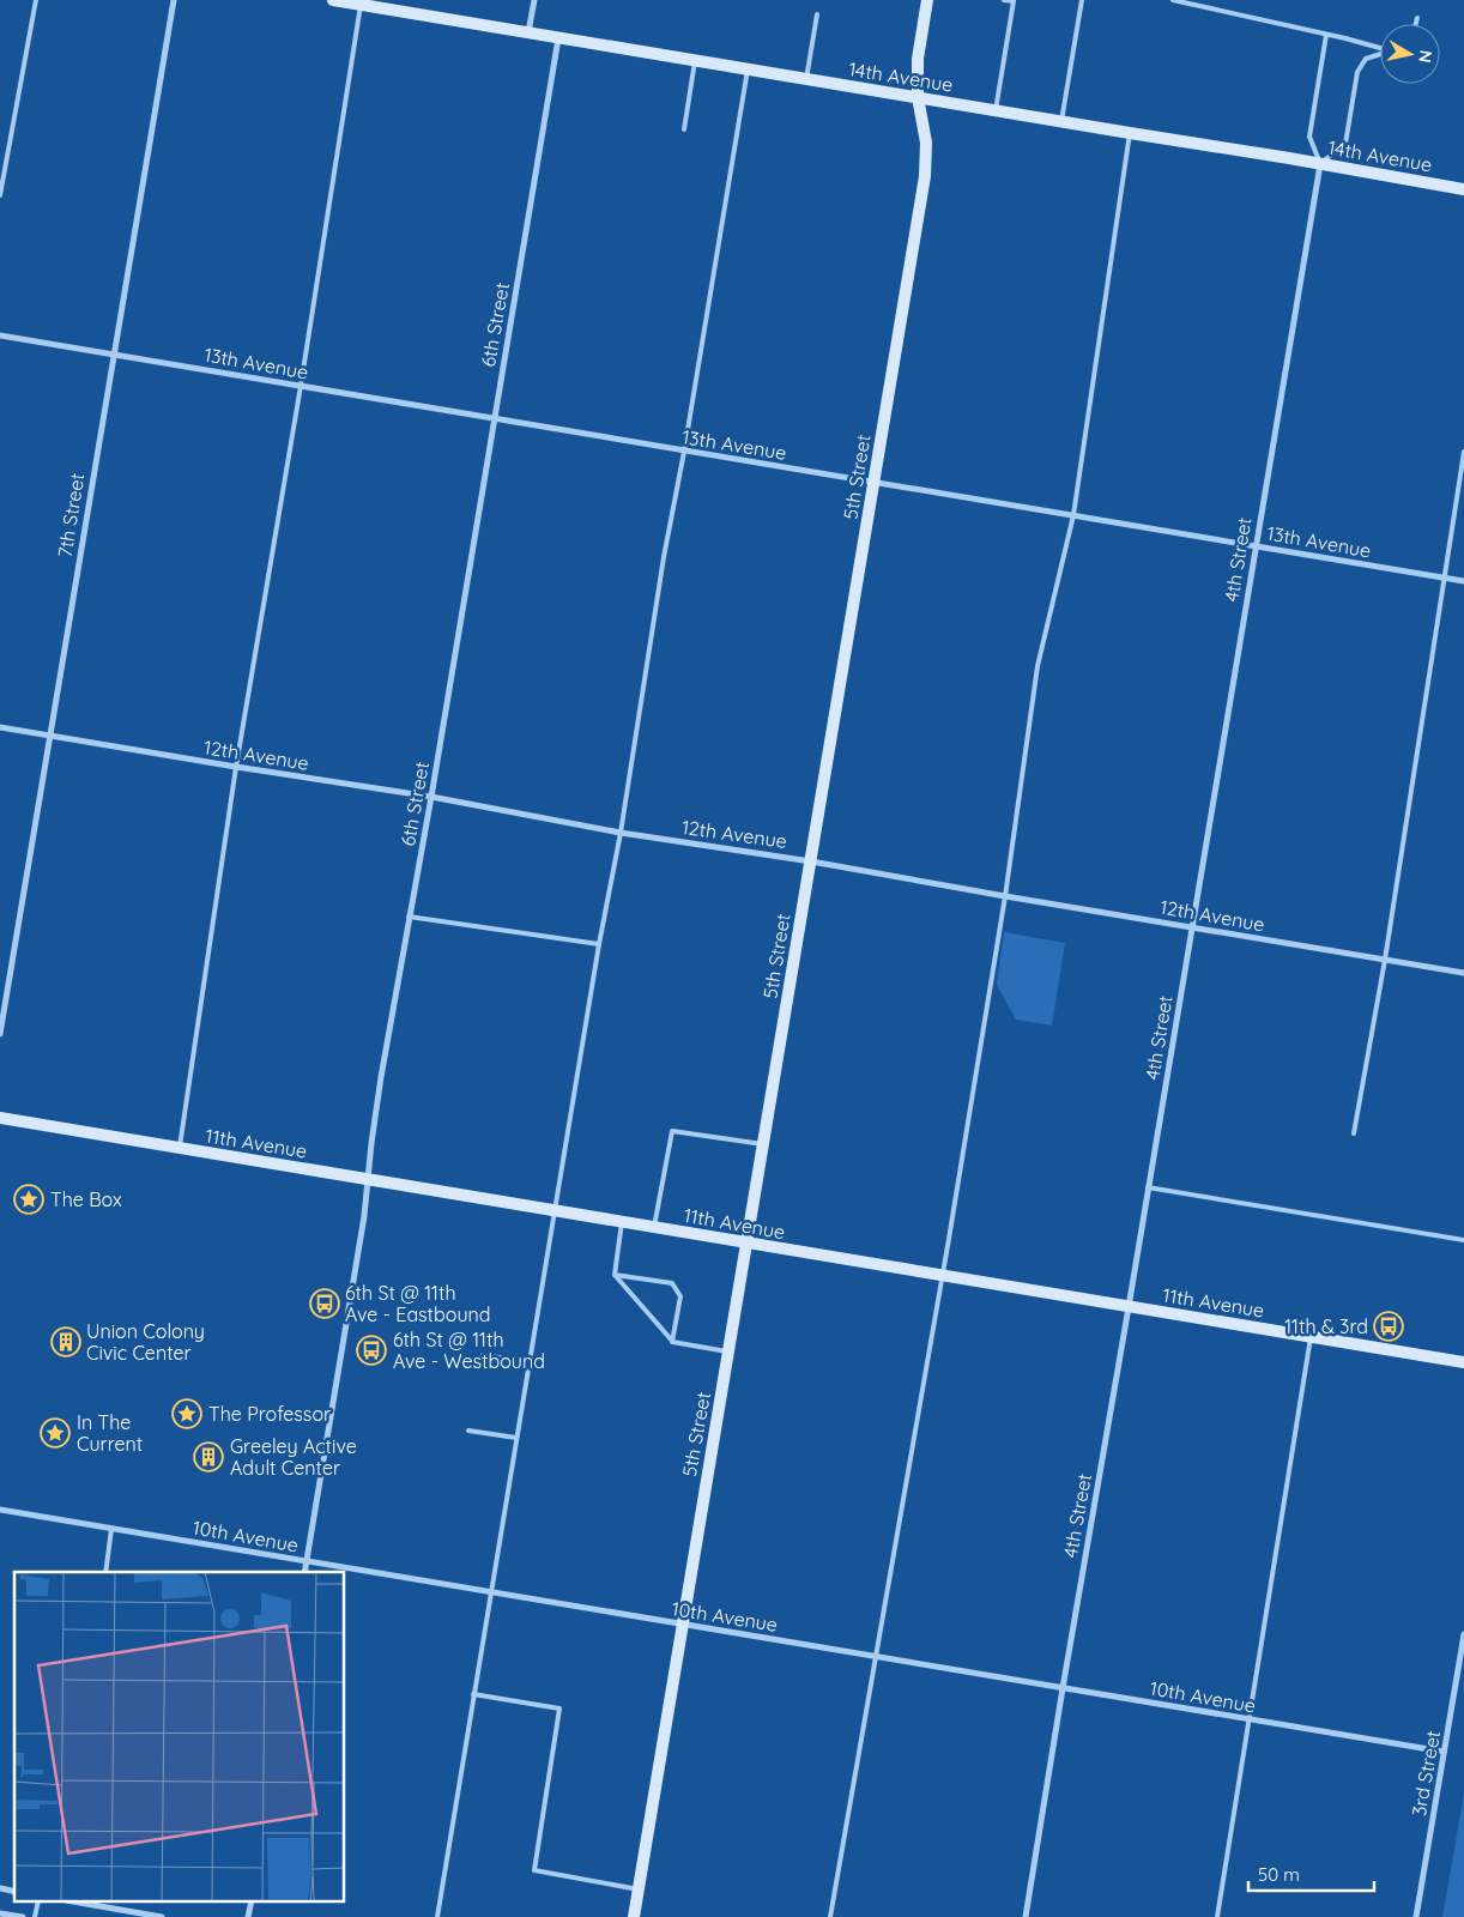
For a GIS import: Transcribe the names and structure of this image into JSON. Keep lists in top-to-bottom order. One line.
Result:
{"streets":{"main road":["14th Avenue","5th Street","11th Avenue"],"street":["6th Street","13th Avenue","7th Street","4th Street","12th Avenue","10th Avenue","3rd Street"]},"crossings":[["14th Avenue","6th Street"],["14th Avenue","5th Street"],["14th Avenue","4th Street"],["6th Street","13th Avenue"],["6th Street","12th Avenue"],["6th Street","11th Avenue"],["6th Street","10th Avenue"],["13th Avenue","5th Street"],["13th Avenue","7th Street"],["13th Avenue","4th Street"],["5th Street","12th Avenue"],["5th Street","11th Avenue"],["5th Street","10th Avenue"],["7th Street","12th Avenue"],["4th Street","12th Avenue"],["4th Street","11th Avenue"],["4th Street","10th Avenue"],["10th Avenue","3rd Street"]],"places":{"place":["The Box","The Professor","In The Current"],"bus stop":["6th St @ 11th Ave - Eastbound","11th & 3rd","6th St @ 11th Ave - Westbound"],"building":["Union Colony Civic Center","Greeley Active Adult Center"]},"scale_bar":"50 m","north":"right"}
